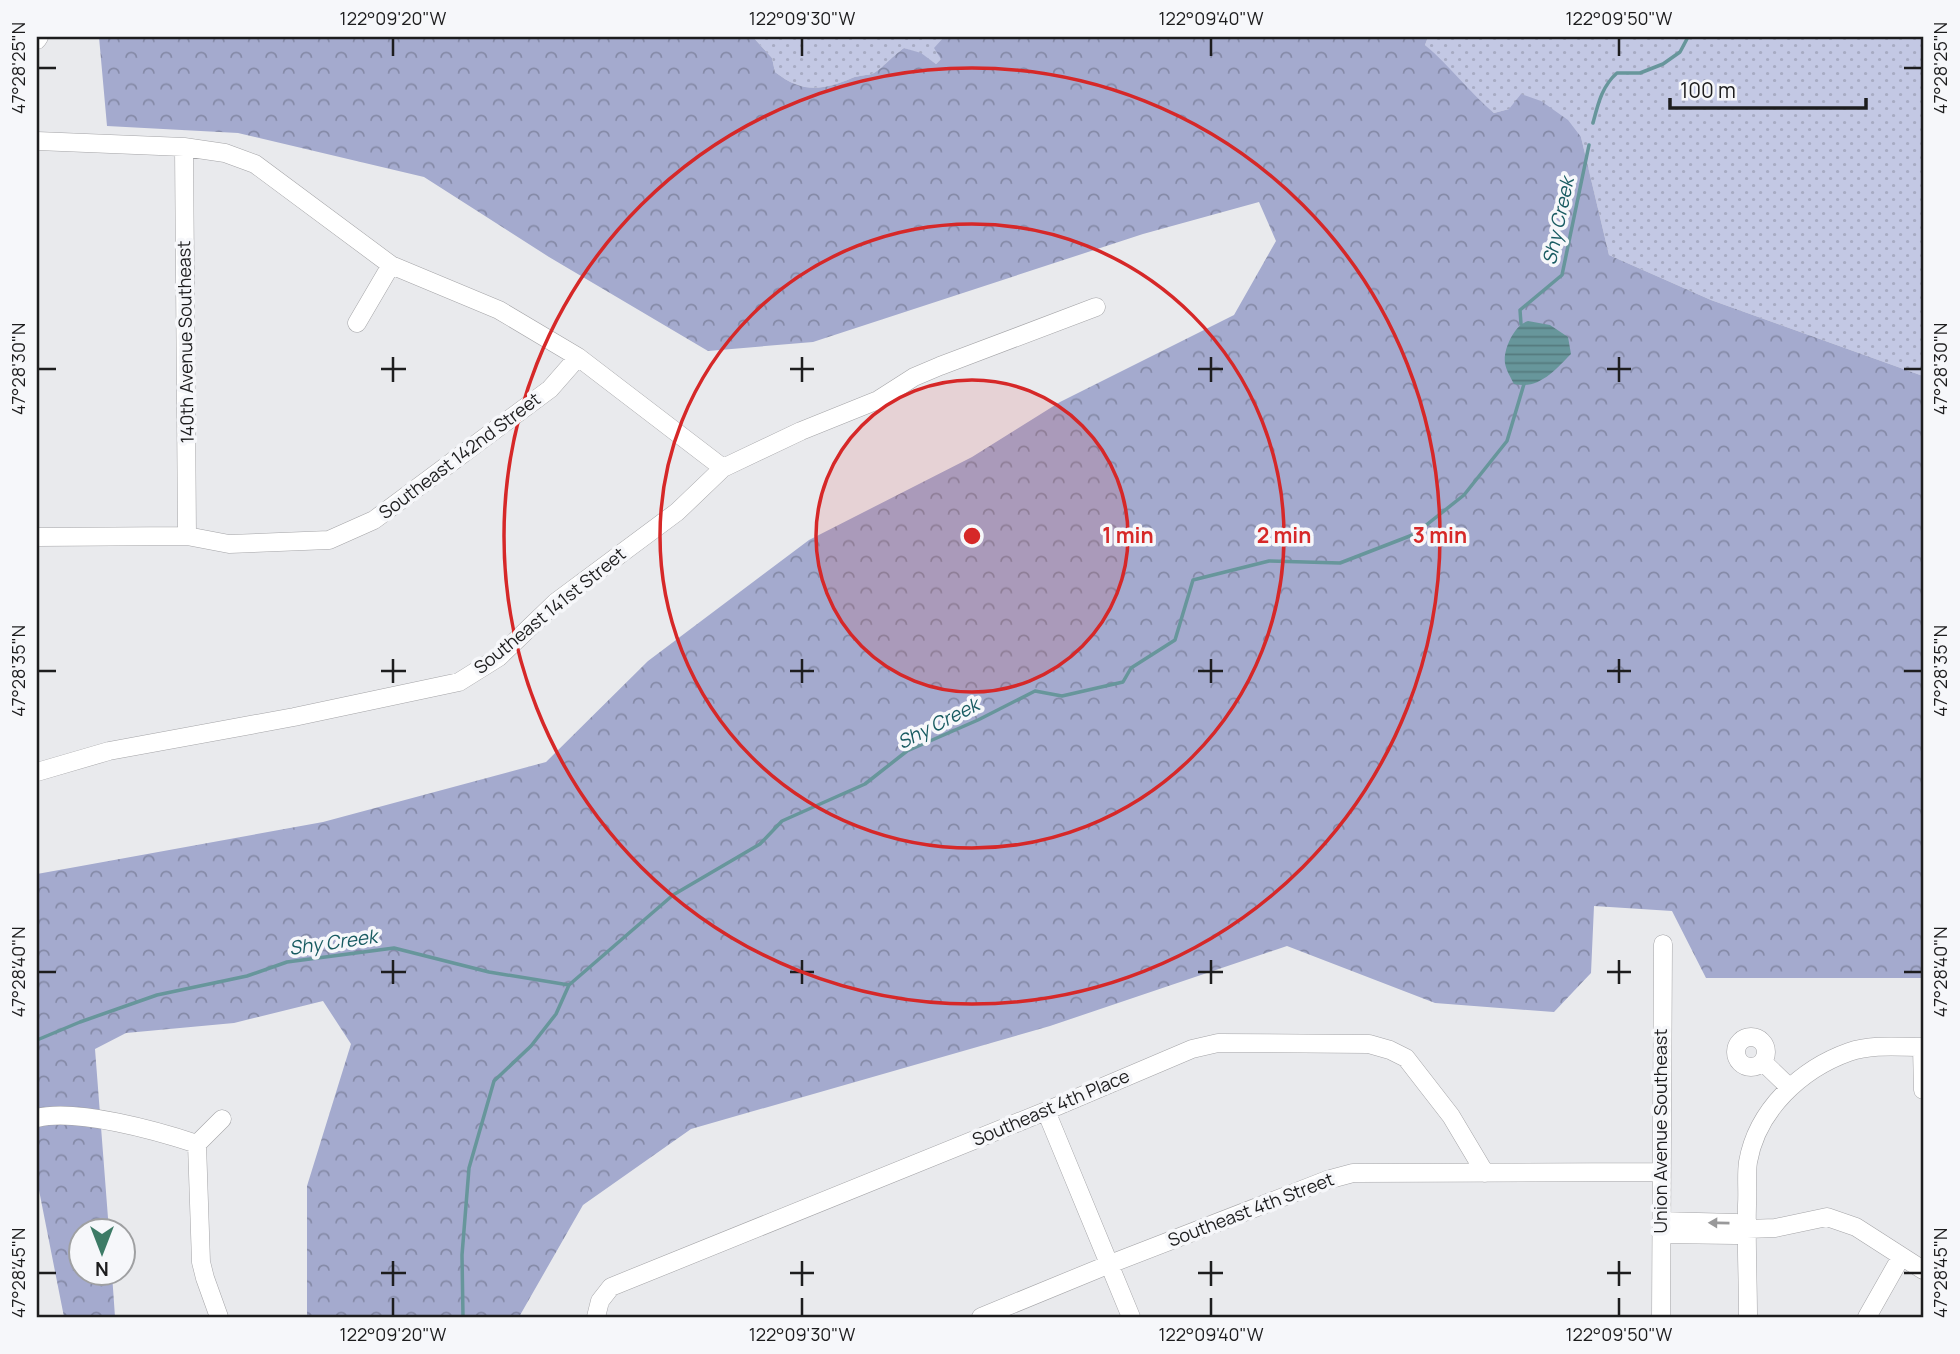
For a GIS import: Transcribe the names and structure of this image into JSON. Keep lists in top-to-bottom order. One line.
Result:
{"streets":{"street":["140th Avenue Southeast","Southeast 142nd Street","Southeast 141st Street","Southeast 4th Place","Union Avenue Southeast","Southeast 4th Street"]},"crossings":[["140th Avenue Southeast","Southeast 142nd Street"],["Southeast 4th Place","Southeast 4th Street"],["Union Avenue Southeast","Southeast 4th Street"]],"water":["Shy Creek"],"scale_bar":"100 m","north":"bottom","coordinates":["122°09'20\"W","122°09'30\"W","122°09'40\"W","122°09'50\"W","47°28'25\"N","47°28'30\"N","47°28'35\"N","47°28'40\"N","47°28'45\"N"],"rings":["1 min","2 min","3 min"]}
